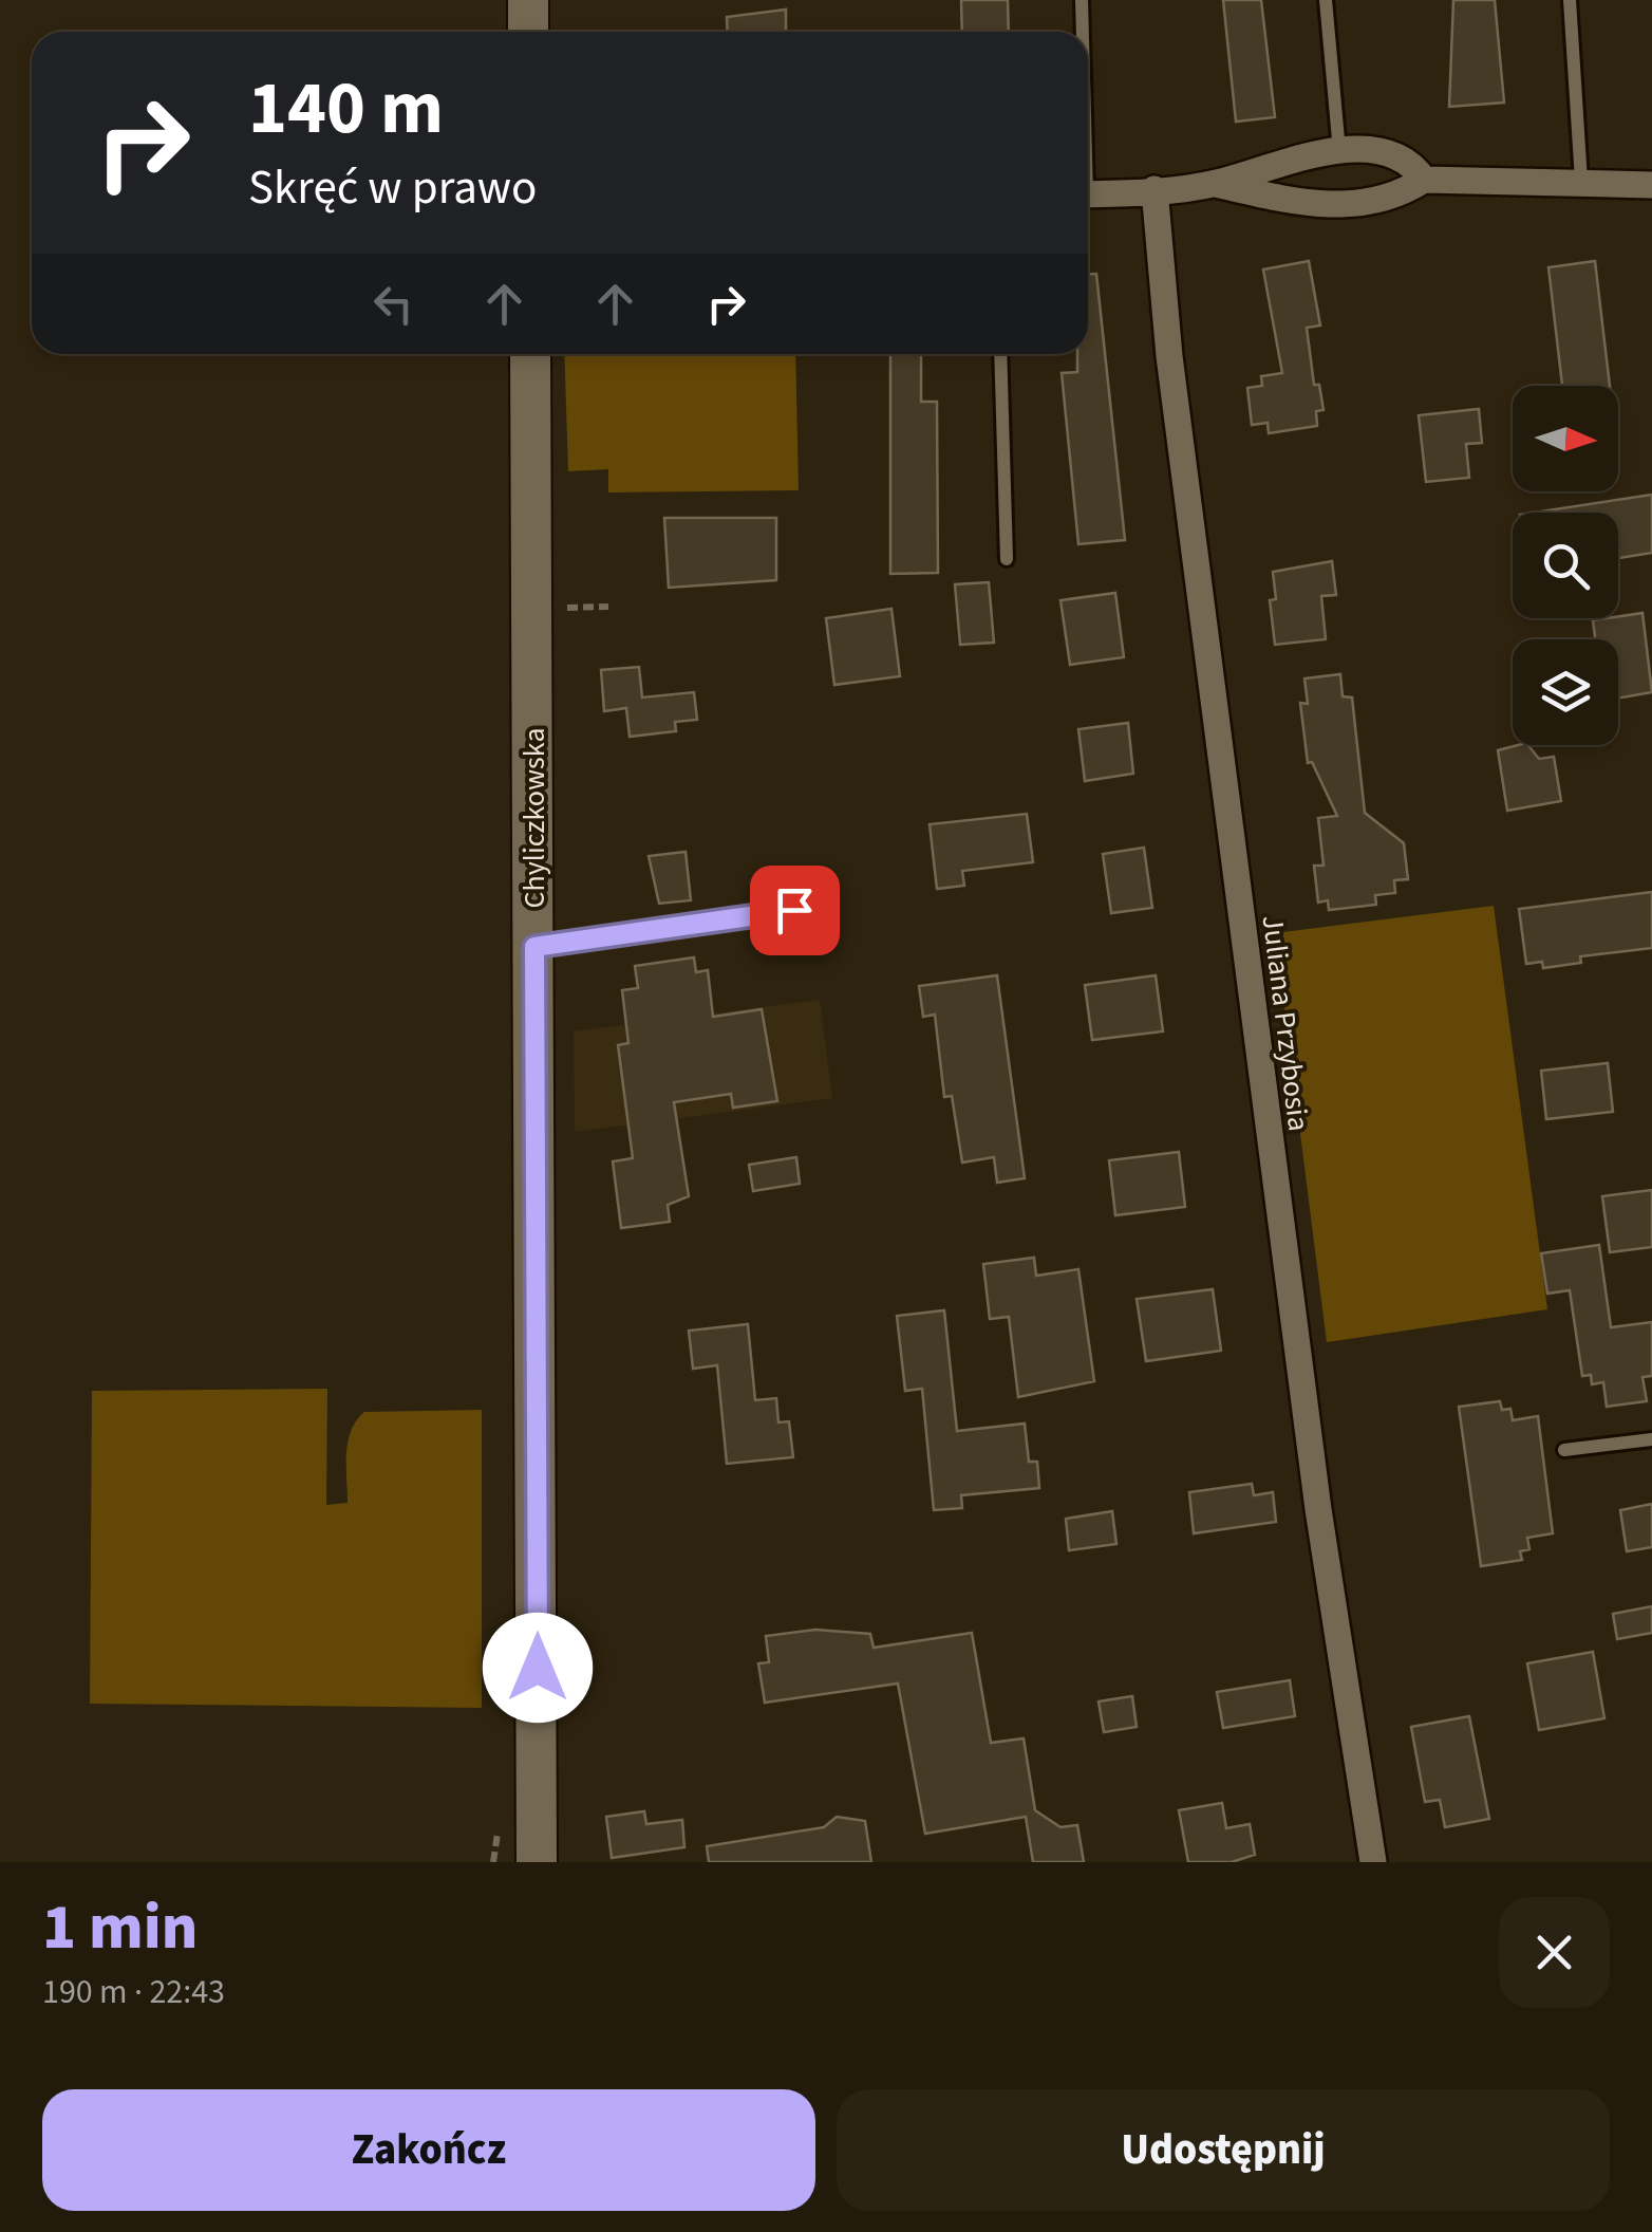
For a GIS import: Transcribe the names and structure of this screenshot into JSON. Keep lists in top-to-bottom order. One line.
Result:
{"streets":{"street":["Chyliczkowska","Juliana Przybosia"]},"north":"right","page":{"turn":["140 m","Skręć w prawo"],"heading":["1 min","190 m · 22:43"],"buttons":["Zakończ","Udostępnij"]}}
